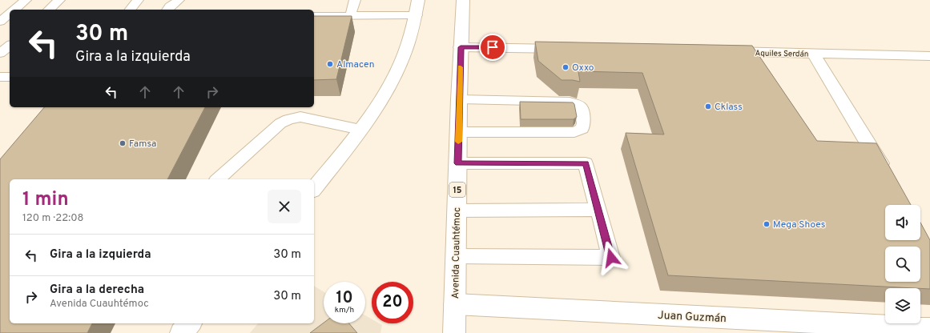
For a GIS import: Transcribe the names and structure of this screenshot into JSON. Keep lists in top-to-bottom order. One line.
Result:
{"streets":{"main road":["Aquiles Serdán","15","Avenida Cuauhtémoc","Juan Guzmán"]},"crossings":[["Avenida Cuauhtémoc","Juan Guzmán"]],"places":["Almacen","Oxxo","Cklass","Famsa","Mega Shoes"],"page":{"turn":["30 m","Gira a la izquierda"],"heading":["1 min","120 m · 22:08"],"list":[{"name":"Gira a la izquierda","value":"30 m"},{"name":"Gira a la derecha","note":"Avenida Cuauhtémoc","value":"30 m"}],"speed":"10 km/h","limit":"20"}}
